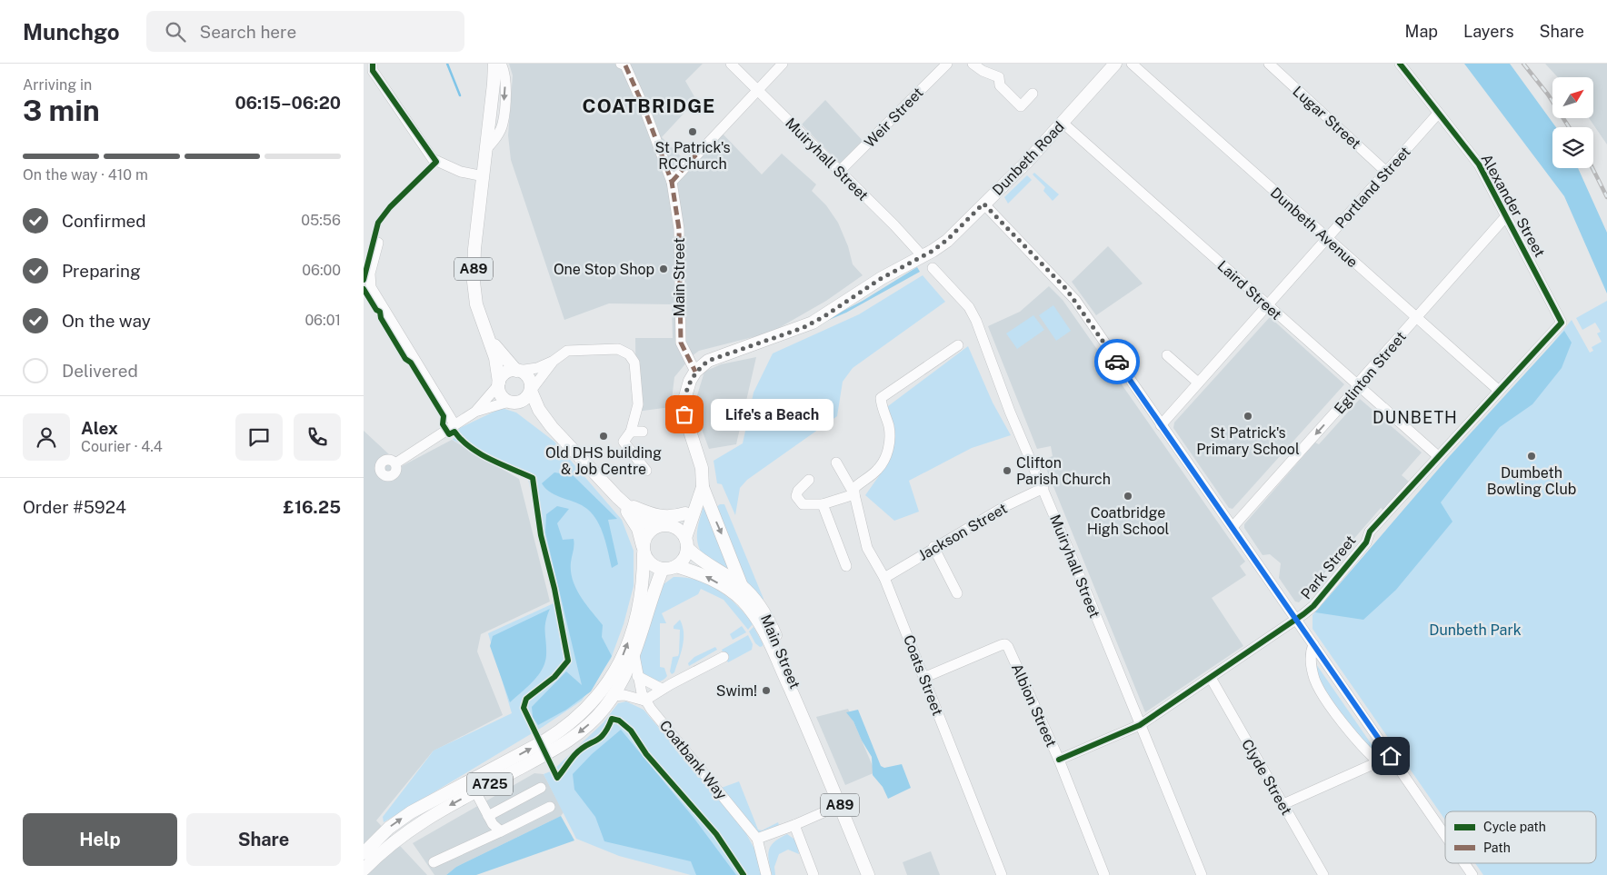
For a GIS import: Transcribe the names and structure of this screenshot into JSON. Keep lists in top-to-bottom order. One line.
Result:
{"streets":{"main road":["Dunbeth Road","A89","Main Street","A725"],"street":["Weir Street","Lugar Street","Muiryhall Street","Portland Street","Alexander Street","Dunbeth Avenue","Laird Street","Eglinton Street","Jackson Street","Park Street","Coats Street","Albion Street","Coatbank Way","Clyde Street"]},"crossings":[["Weir Street","Muiryhall Street"],["Lugar Street","Portland Street"],["Dunbeth Road","Muiryhall Street"],["Dunbeth Road","Main Street"],["Dunbeth Road","Laird Street"],["Muiryhall Street","Jackson Street"],["Muiryhall Street","Park Street"],["Portland Street","Alexander Street"],["Portland Street","Dunbeth Avenue"],["Portland Street","Laird Street"],["Alexander Street","Eglinton Street"],["Alexander Street","Park Street"],["Dunbeth Avenue","Eglinton Street"],["Dunbeth Avenue","Park Street"],["A89","Main Street"],["A89","A725"],["Main Street","A725"],["Laird Street","Eglinton Street"],["Laird Street","Park Street"],["Jackson Street","Coats Street"],["Park Street","Albion Street"],["Park Street","Clyde Street"],["Coats Street","Albion Street"],["Coatbank Way","A725"]],"one_way":["Eglinton Street"],"districts":["COATBRIDGE","DUNBETH"],"parks":["Dunbeth Park"],"places":["St Patrick's RCChurch","One Stop Shop","Life's a Beach","St Patrick's Primary School","Old DHS building & Job Centre","Dumbeth Bowling Club","Clifton Parish Church","Coatbridge High School","Swim!"],"legend":["Cycle path","Path"],"north":"top right","page":{"header":"Munchgo","search":"Search here","nav":["Map","Layers","Share"],"heading":["3 min","Arriving in","06:15–06:20"],"panel":["Alex","Courier · 4.4","Order #5924","£16.25"],"bar":"On the way · 410 m","list":[["Confirmed","05:56"],["Preparing","06:00"],["On the way","06:01"],"Delivered"],"bubble":"Life's a Beach","buttons":["Help","Share"]}}
